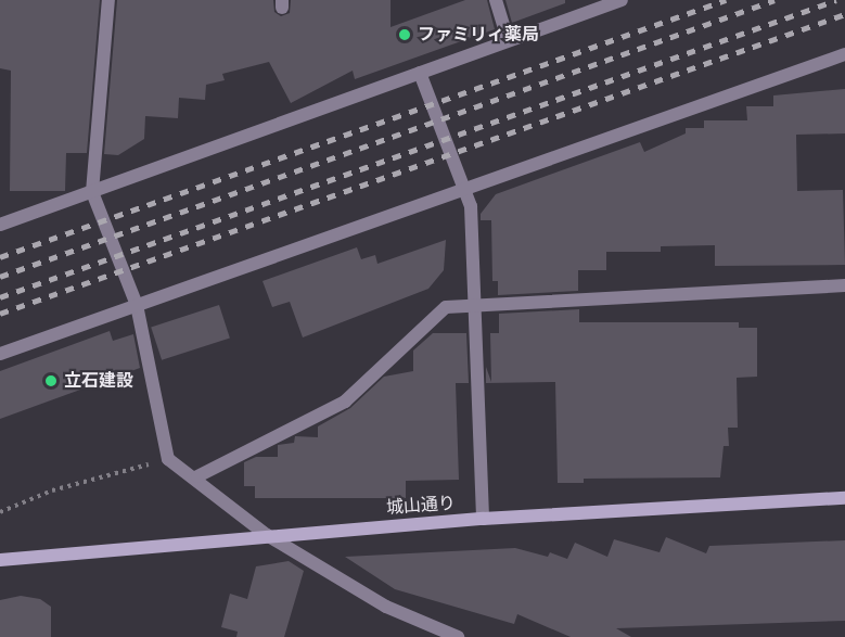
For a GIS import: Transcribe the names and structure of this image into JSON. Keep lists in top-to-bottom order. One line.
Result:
{"streets":{"street":["城山通り"]},"places":["ファミリィ薬局","立石建設"]}
